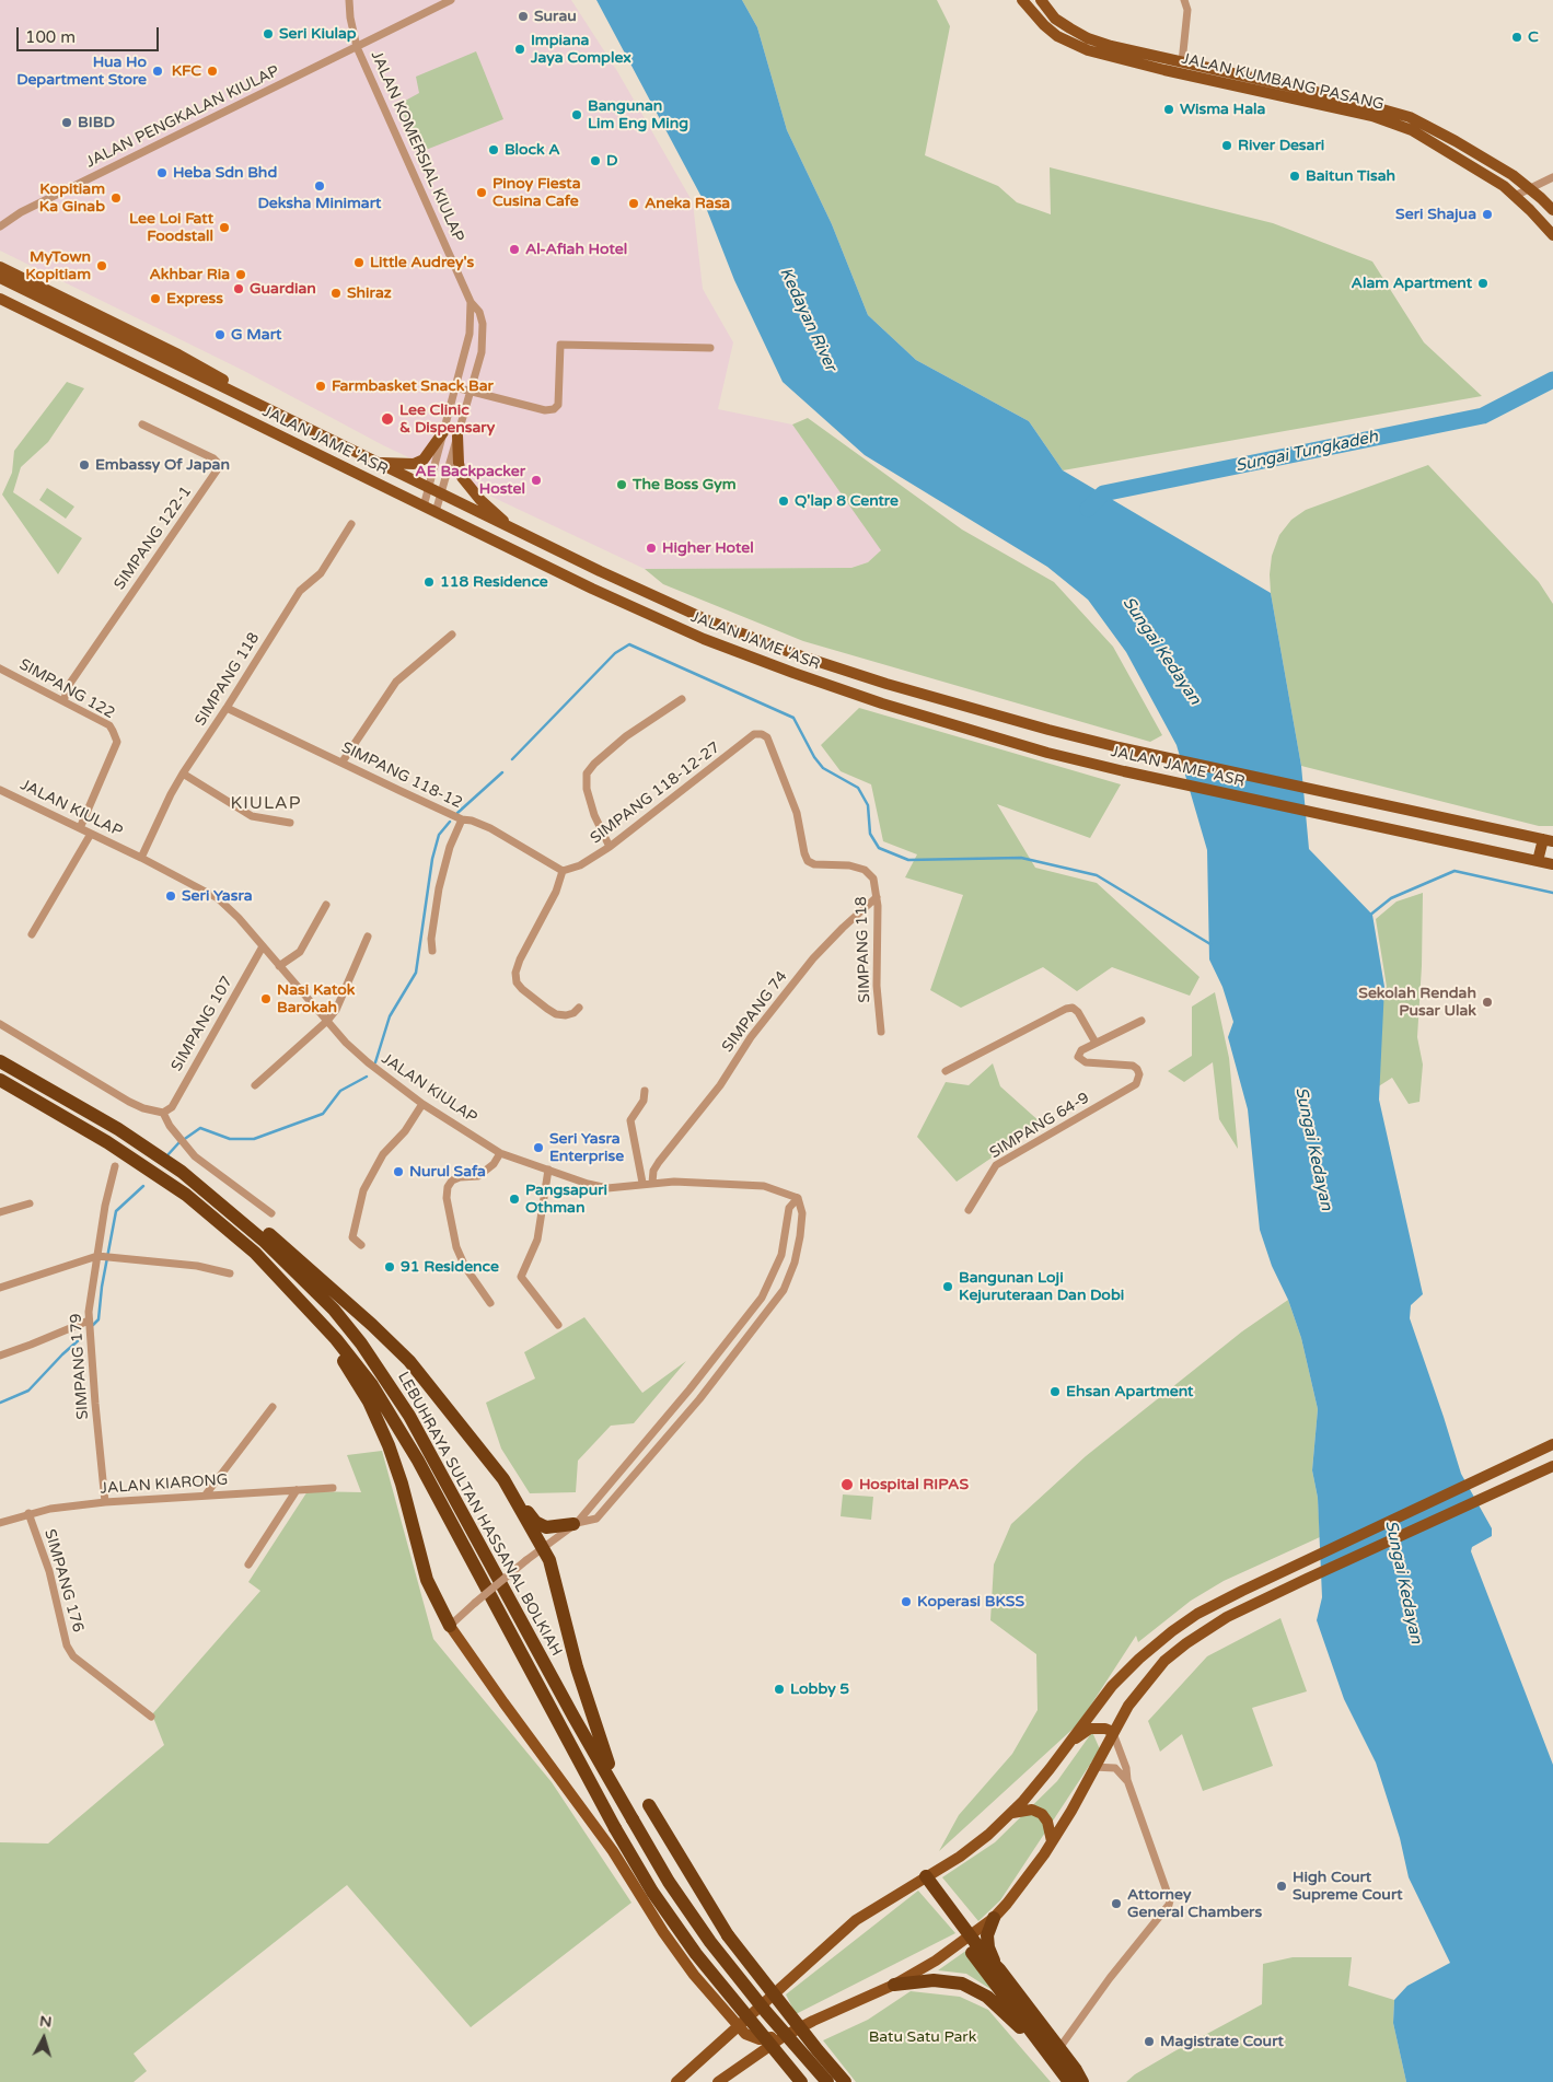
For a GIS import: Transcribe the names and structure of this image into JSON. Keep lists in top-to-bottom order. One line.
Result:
{"streets":{"highway":["LEBUHRAYA SULTAN HASSANAL BOLKIAH"],"main road":["JALAN KUMBANG PASANG","JALAN JAME 'ASR"],"street":["JALAN PENGKALAN KIULAP","JALAN KOMERSIAL KIULAP","SIMPANG 122-1","SIMPANG 118","SIMPANG 122","SIMPANG 118-12","SIMPANG 118-12-27","JALAN KIULAP","SIMPANG 74","SIMPANG 107","SIMPANG 64-9","SIMPANG 179","JALAN KIARONG","SIMPANG 176"]},"crossings":[["JALAN PENGKALAN KIULAP","JALAN KOMERSIAL KIULAP"],["JALAN KOMERSIAL KIULAP","JALAN JAME 'ASR"],["SIMPANG 122-1","SIMPANG 122"],["SIMPANG 118","SIMPANG 118-12"],["SIMPANG 118","SIMPANG 118-12-27"],["SIMPANG 118","JALAN KIULAP"],["SIMPANG 118","SIMPANG 74"],["SIMPANG 122","JALAN KIULAP"],["SIMPANG 118-12","SIMPANG 118-12-27"],["JALAN KIULAP","SIMPANG 74"],["JALAN KIULAP","SIMPANG 107"],["SIMPANG 179","JALAN KIARONG"],["JALAN KIARONG","SIMPANG 176"]],"districts":["KIULAP"],"water":["Kedayan River","Sungai Tungkadeh","Sungai Kedayan"],"parks":["Batu Satu Park"],"places":["Surau","Seri Kiulap","C","Impiana Jaya Complex","Hua Ho Department Store","KFC","Wisma Hala","Bangunan Lim Eng Ming","BIBD","River Desari","Block A","D","Heba Sdn Bhd","Baitun Tisah","Deksha Minimart","Pinoy Fiesta Cusina Cafe","Kopitiam Ka Ginab","Aneka Rasa","Seri Shajua","Lee Loi Fatt Foodstall","Al-Afiah Hotel","Little Audrey's","MyTown Kopitiam","Akhbar Ria","Alam Apartment","Guardian","Shiraz","Express","G Mart","Farmbasket Snack Bar","Lee Clinic & Dispensary","Embassy Of Japan","AE Backpacker Hostel","The Boss Gym","Q'lap 8 Centre","Higher Hotel","118 Residence","Seri Yasra","Nasi Katok Barokah","Sekolah Rendah Pusar Ulak","Seri Yasra Enterprise","Nurul Safa","Pangsapuri Othman","91 Residence","Bangunan Loji Kejuruteraan Dan Dobi","Ehsan Apartment","Hospital RIPAS","Koperasi BKSS","Lobby 5","High Court Supreme Court","Attorney General Chambers","Magistrate Court"],"scale_bar":"100 m","north":"top"}
